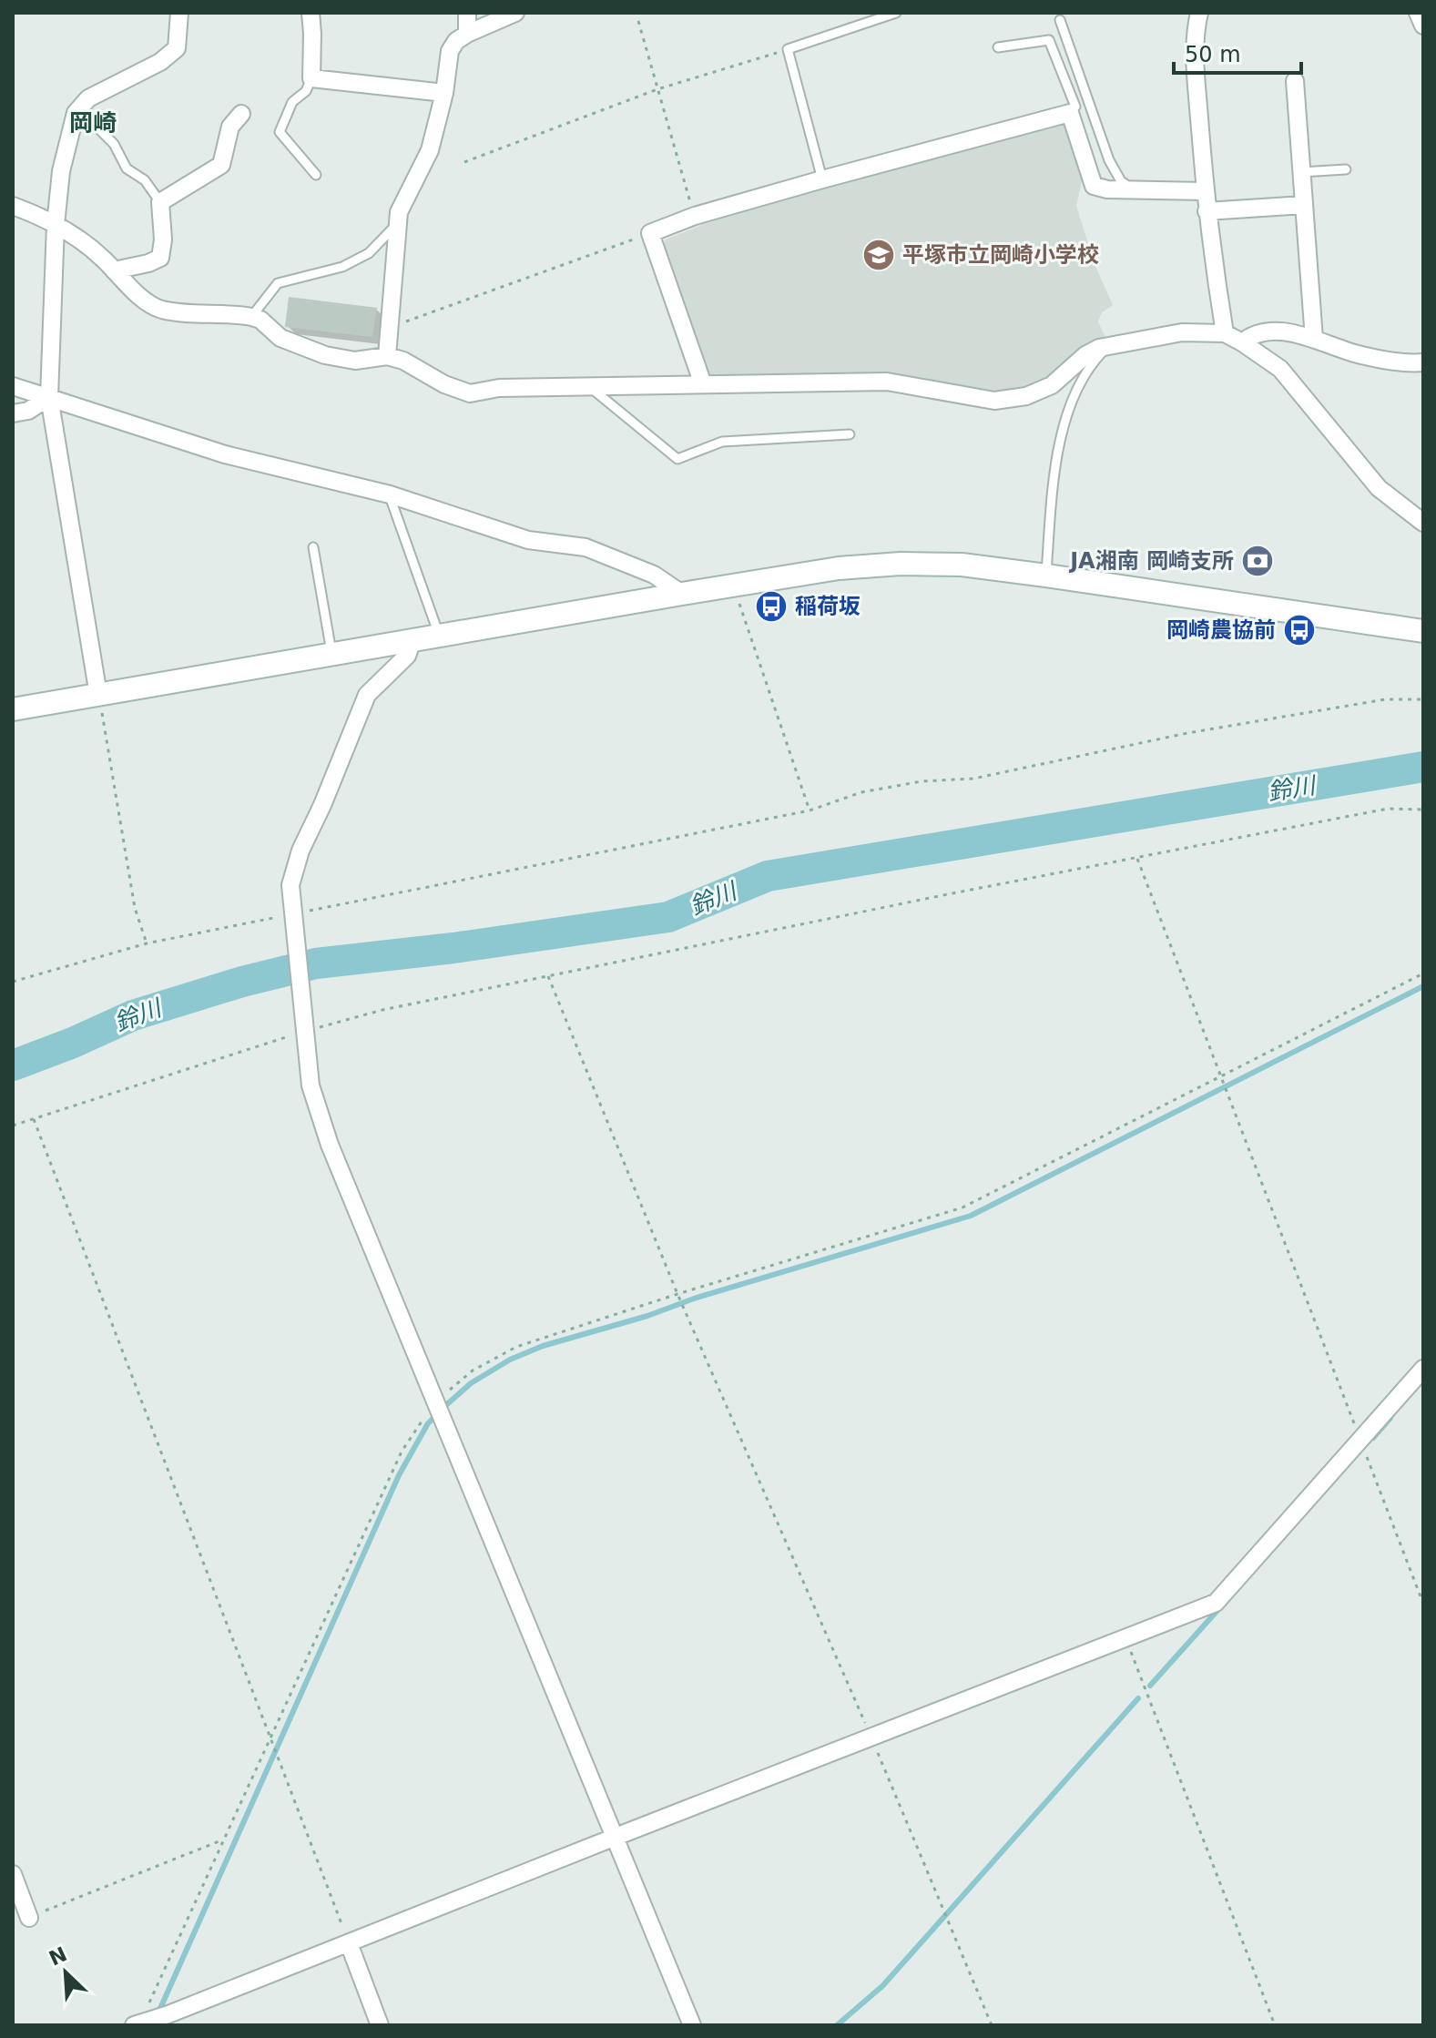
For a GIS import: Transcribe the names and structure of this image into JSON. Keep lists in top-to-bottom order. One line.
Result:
{"districts":["岡崎"],"water":["鈴川"],"places":{"school or university":["平塚市立岡崎小学校"],"bank":["JA湘南 岡崎支所"],"bus stop":["稲荷坂","岡崎農協前"]},"scale_bar":"50 m","north":"top left"}
